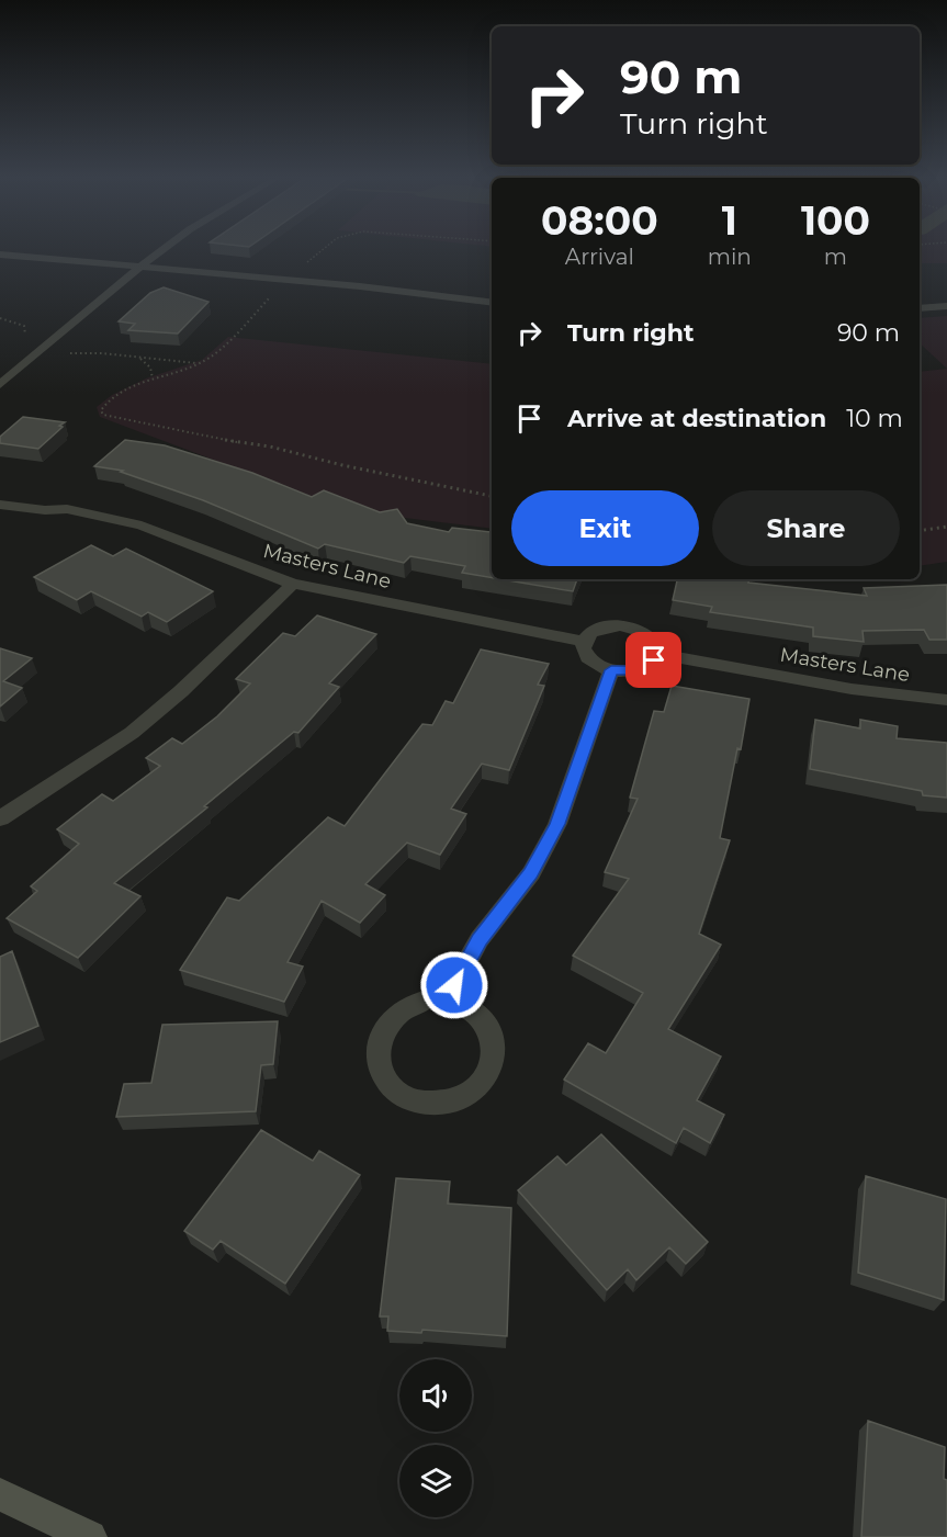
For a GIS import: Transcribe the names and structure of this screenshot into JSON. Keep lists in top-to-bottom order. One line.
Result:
{"streets":{"street":["Masters Lane"]},"page":{"turn":["90 m","Turn right"],"eta":["08:00","Arrival","1","min","100","m"],"list":[{"name":"Turn right","value":"90 m"},{"name":"Arrive at destination","value":"10 m"}],"buttons":["Exit","Share"]}}
